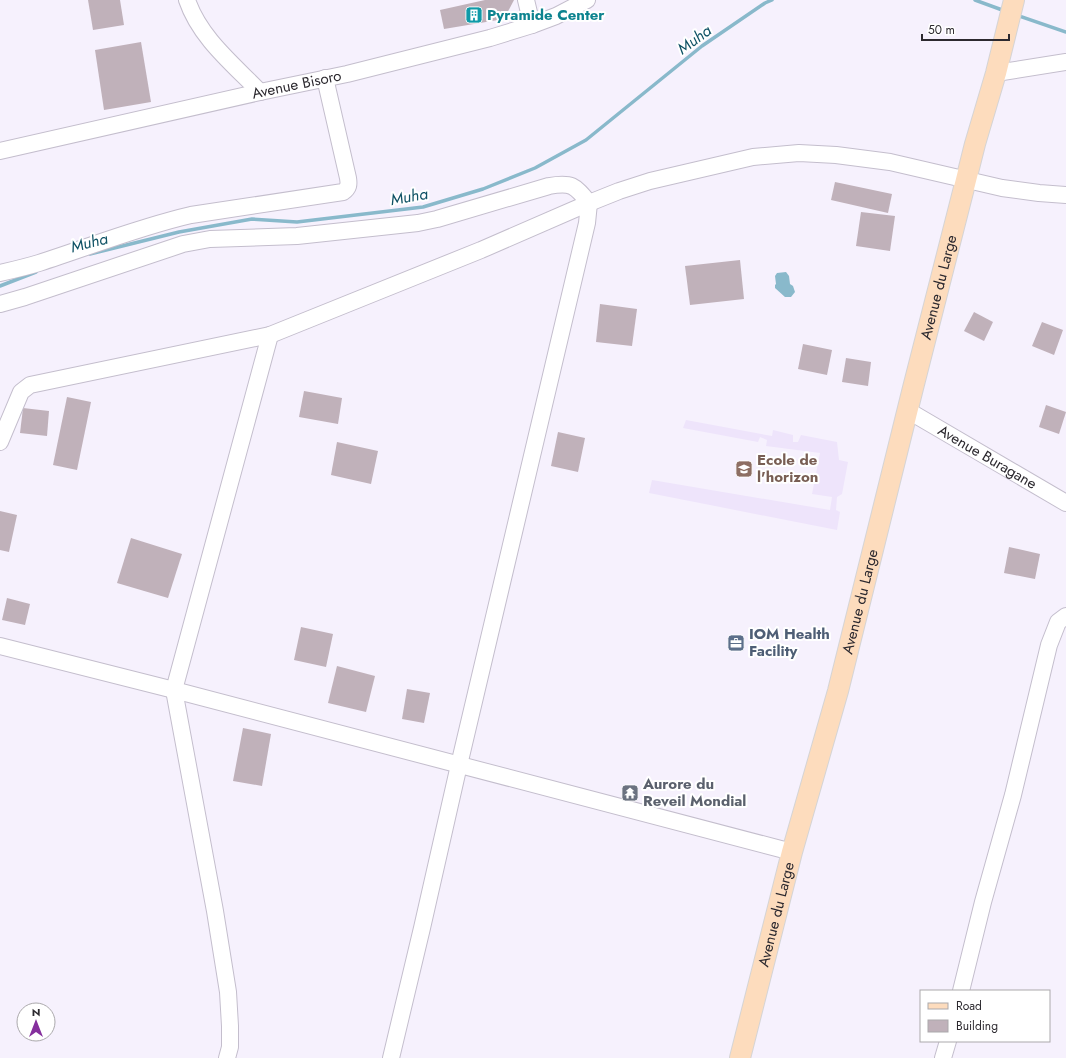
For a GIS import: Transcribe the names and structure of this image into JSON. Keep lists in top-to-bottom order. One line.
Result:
{"streets":{"main road":["Avenue du Large"],"street":["Avenue Bisoro","Avenue Buragane"]},"crossings":[["Avenue du Large","Avenue Buragane"]],"water":["Muha"],"places":{"building":["Pyramide Center"],"school or university":["Ecole de l'horizon"],"office":["IOM Health Facility"],"temple":["Aurore du Reveil Mondial"]},"legend":["Road","Building"],"scale_bar":"50 m","north":"top"}
